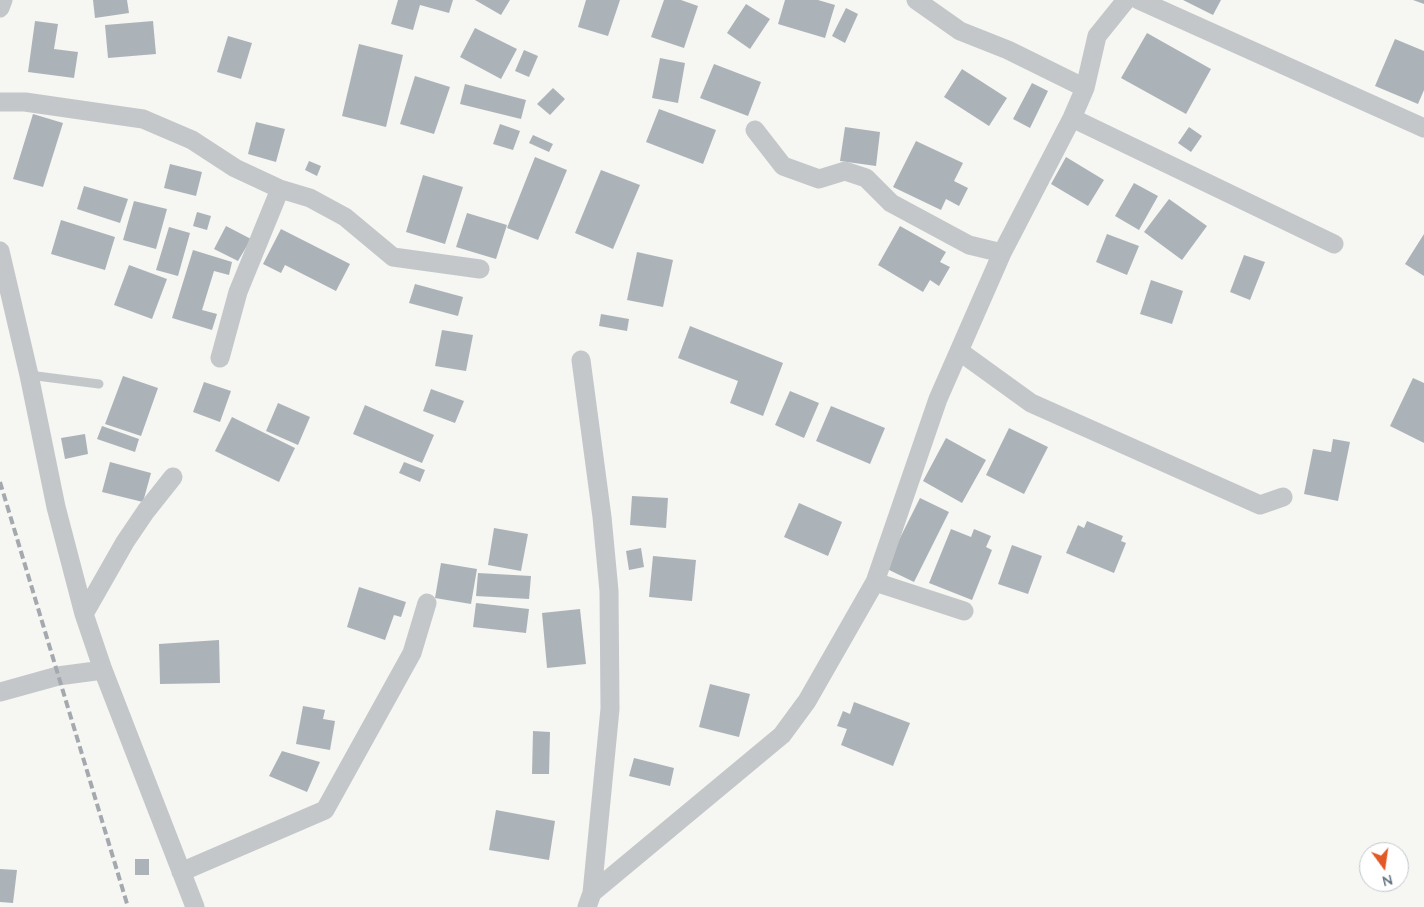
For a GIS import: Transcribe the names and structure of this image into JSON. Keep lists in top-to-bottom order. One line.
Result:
{"north":"bottom"}
